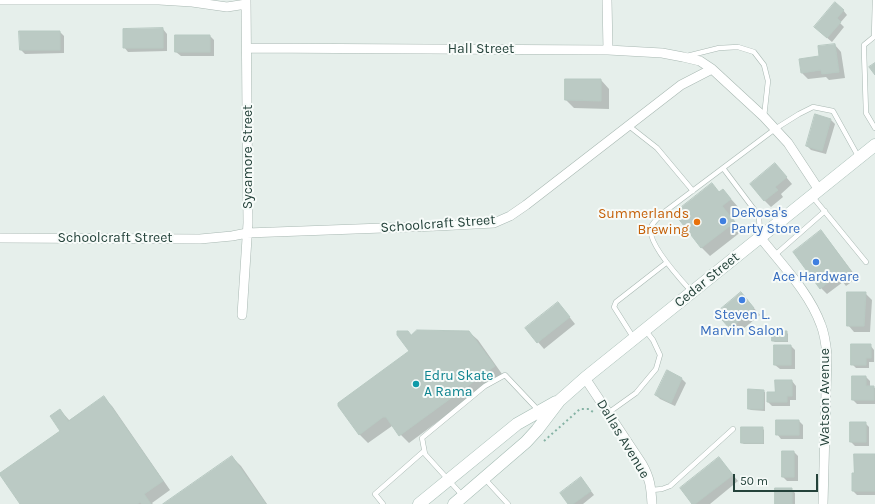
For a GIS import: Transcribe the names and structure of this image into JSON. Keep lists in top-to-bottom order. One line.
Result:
{"streets":{"main road":["Cedar Street"],"street":["Hall Street","Sycamore Street","Schoolcraft Street","Watson Avenue","Dallas Avenue"]},"crossings":[["Hall Street","Sycamore Street"],["Hall Street","Schoolcraft Street"],["Sycamore Street","Schoolcraft Street"],["Cedar Street","Watson Avenue"],["Cedar Street","Dallas Avenue"]],"places":["DeRosa's Party Store","Summerlands Brewing","Ace Hardware","Steven L. Marvin Salon","Edru Skate A Rama"],"scale_bar":"50 m"}
